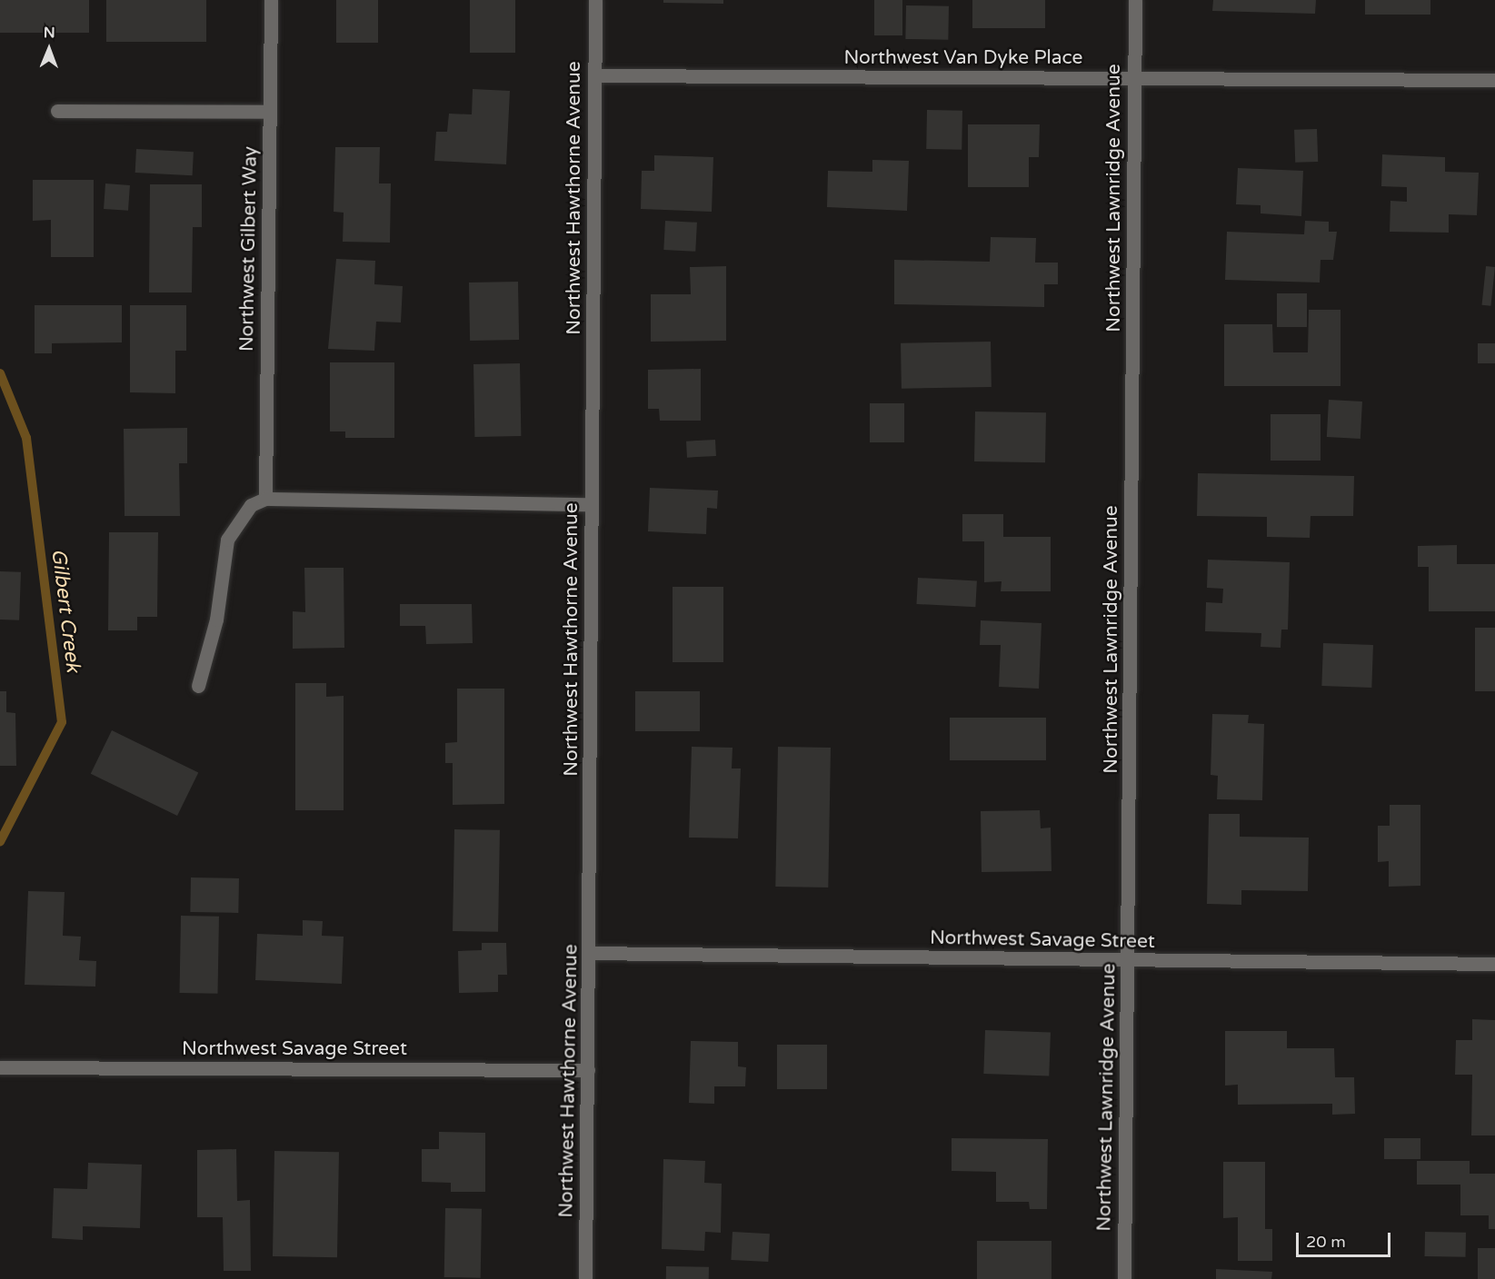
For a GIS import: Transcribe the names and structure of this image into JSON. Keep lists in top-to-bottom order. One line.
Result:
{"streets":{"street":["Northwest Van Dyke Place","Northwest Hawthorne Avenue","Northwest Lawnridge Avenue","Northwest Gilbert Way","Northwest Savage Street"]},"crossings":[["Northwest Van Dyke Place","Northwest Hawthorne Avenue"],["Northwest Van Dyke Place","Northwest Lawnridge Avenue"],["Northwest Hawthorne Avenue","Northwest Savage Street"],["Northwest Lawnridge Avenue","Northwest Savage Street"]],"water":["Gilbert Creek"],"scale_bar":"20 m","north":"top"}
